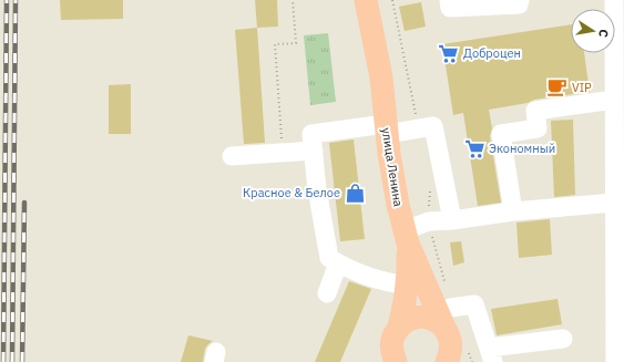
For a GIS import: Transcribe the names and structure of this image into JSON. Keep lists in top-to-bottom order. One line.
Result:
{"streets":{"main road":["улица Ленина"]},"places":{"supermarket":["Доброцен","Экономный"],"cafe":["VIP"],"shop":["Красное & Белое"]},"north":"right"}
